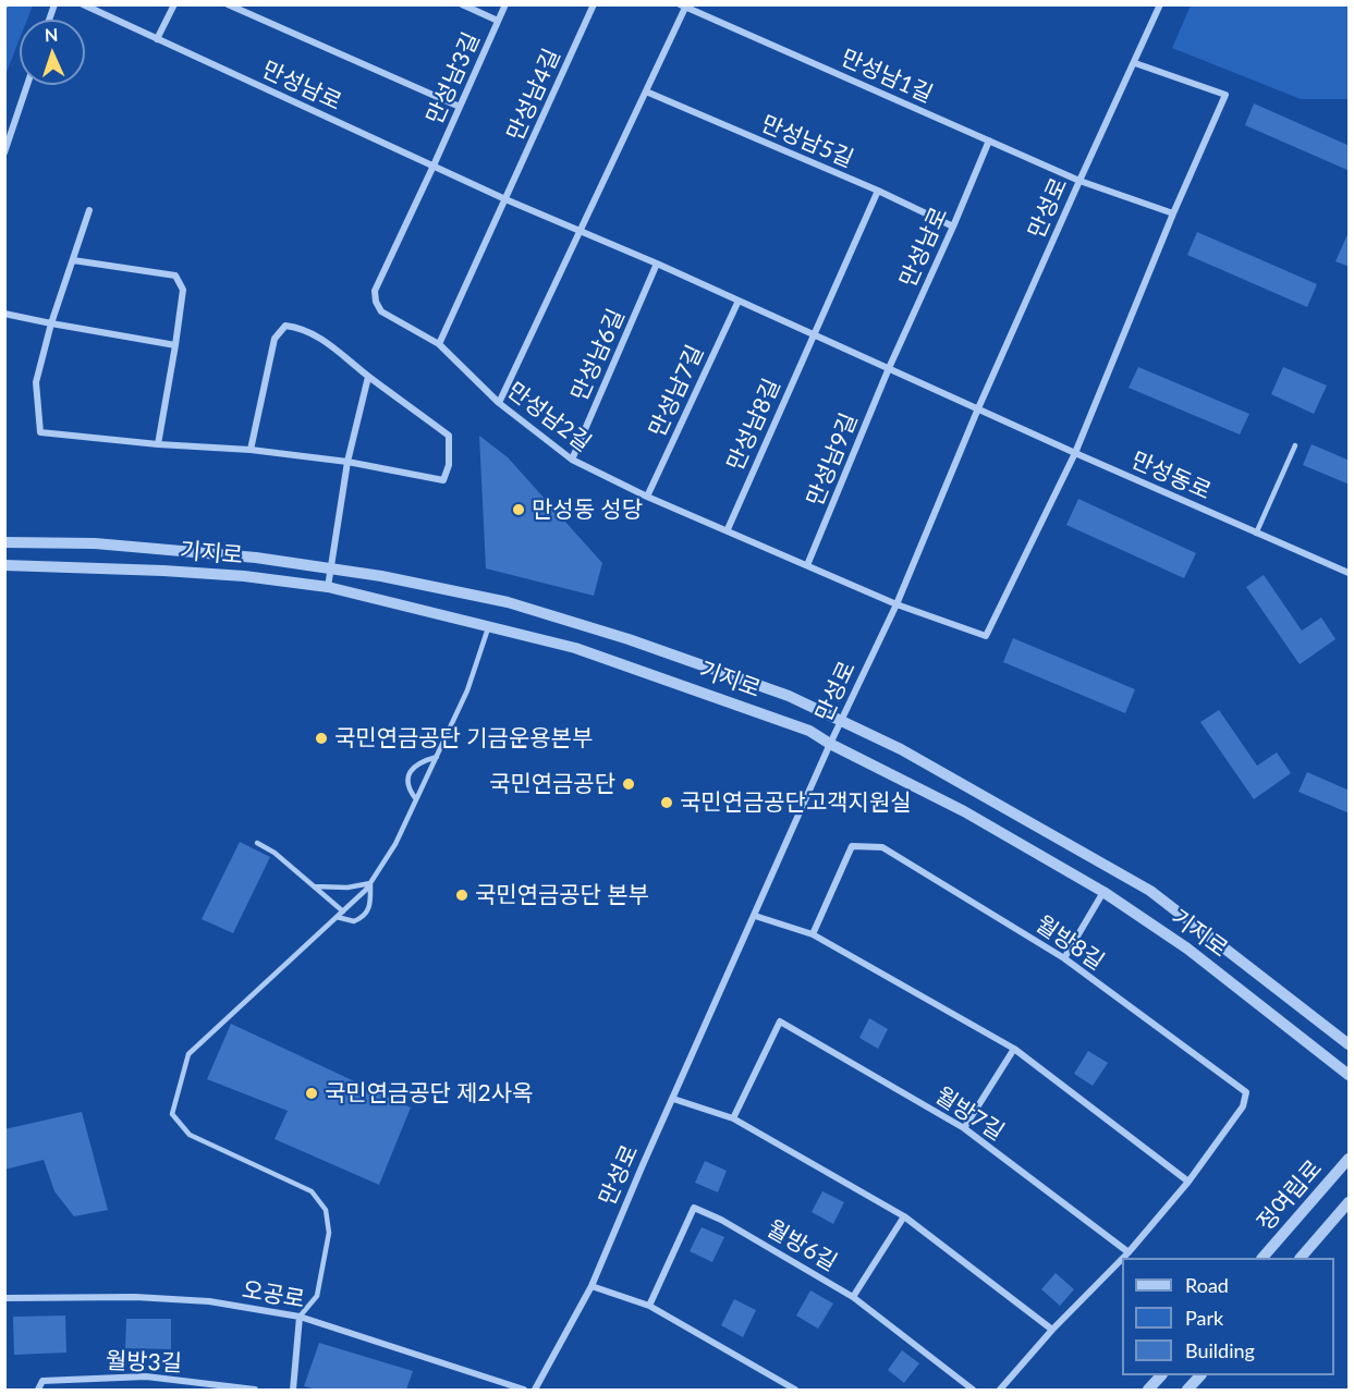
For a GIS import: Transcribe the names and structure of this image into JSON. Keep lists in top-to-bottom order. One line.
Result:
{"streets":{"street":["만성남1길","만성남3길","만성남로","만성남4길","만성남5길","만성로","만성남6길","만성남7길","만성남2길","만성남8길","만성남9길","만성동로","기지로","월방8길","월방7길","정여립로","월방6길","오공로","월방3길"]},"crossings":[["만성남1길","만성남로"],["만성남1길","만성로"],["만성남3길","만성남로"],["만성남3길","만성남2길"],["만성남로","만성남4길"],["만성남로","만성남5길"],["만성남로","만성로"],["만성남로","만성남6길"],["만성남로","만성남7길"],["만성남로","만성남2길"],["만성남로","만성남8길"],["만성남로","만성남9길"],["만성남로","만성동로"],["만성로","만성남2길"],["만성로","만성동로"],["만성로","기지로"],["만성남6길","만성남2길"],["만성남7길","만성남2길"],["만성남2길","만성남8길"],["만성남2길","만성남9길"],["만성남2길","만성동로"],["월방8길","월방7길"]],"places":["만성동 성당","국민연금공단 기금운용본부","국민연금공단","국민연금공단고객지원실","국민연금공단 본부","국민연금공단 제2사옥"],"legend":["Road","Park","Building"],"north":"top"}
